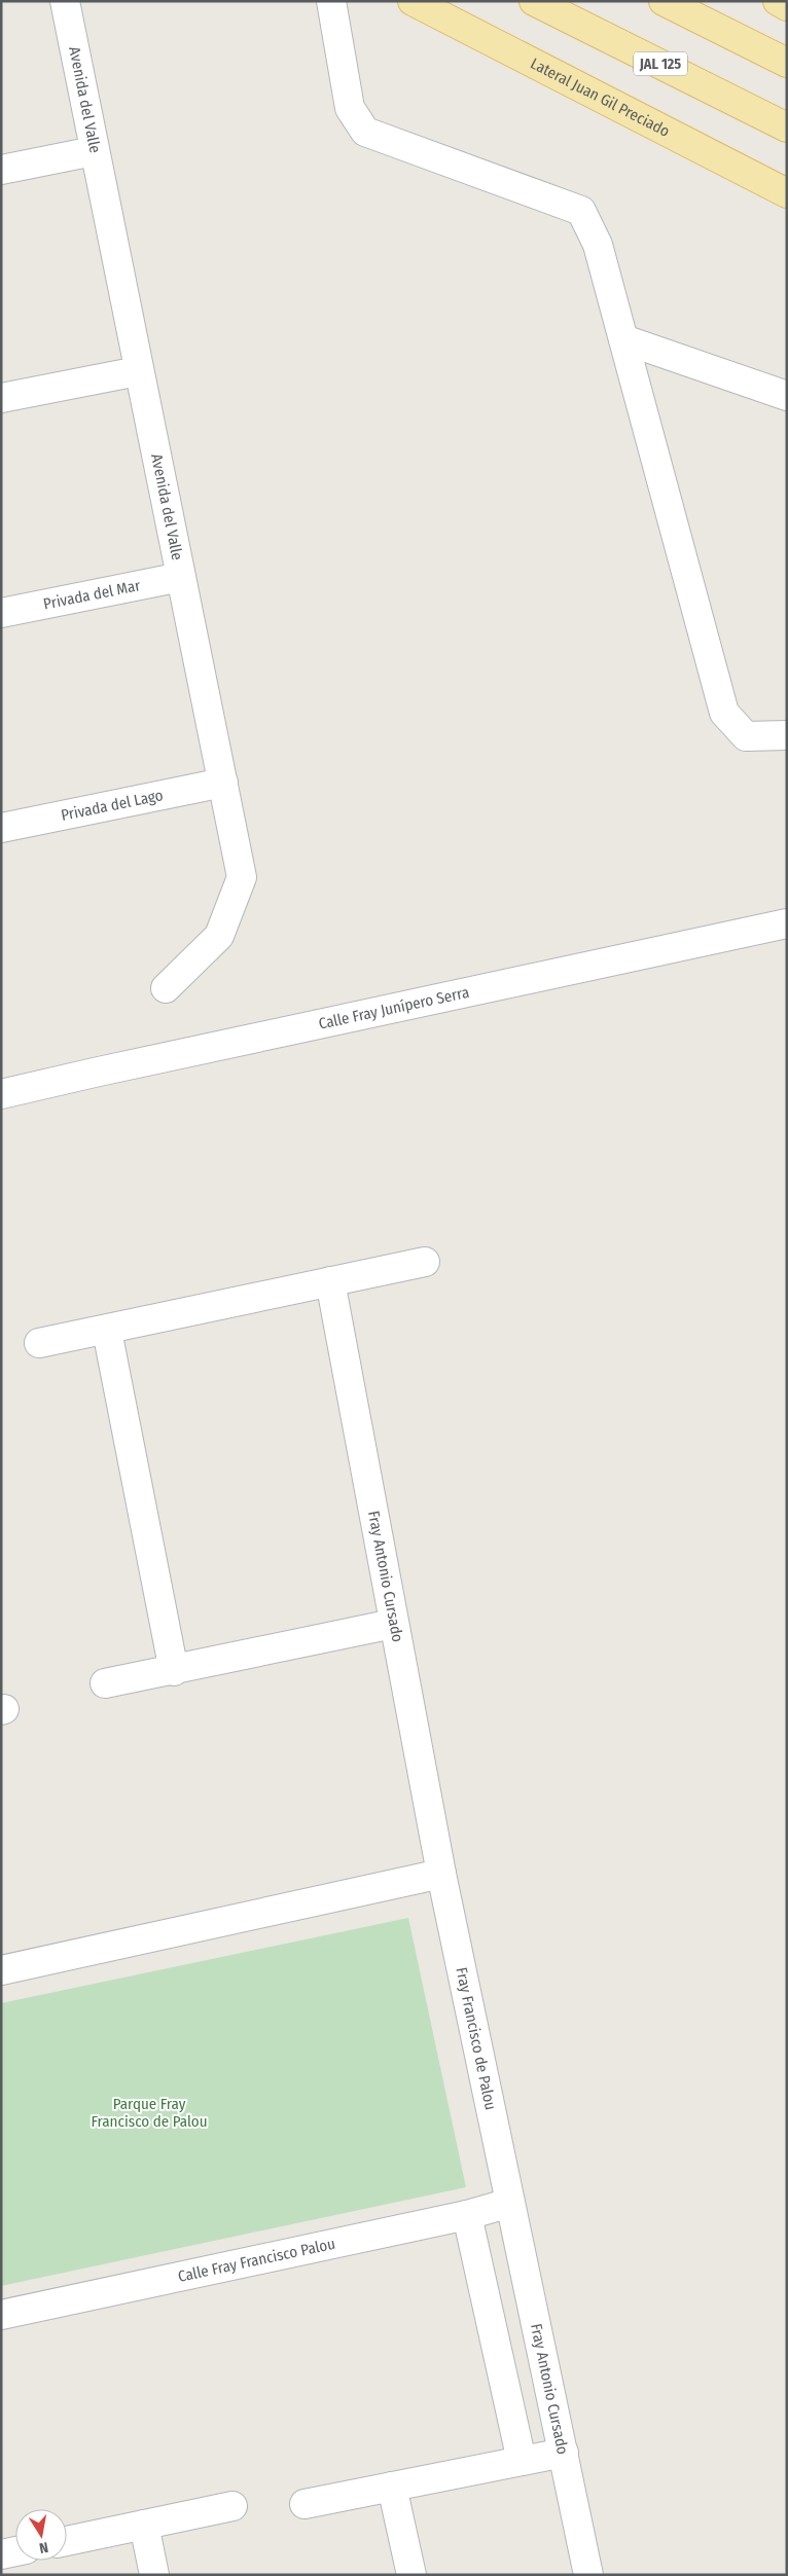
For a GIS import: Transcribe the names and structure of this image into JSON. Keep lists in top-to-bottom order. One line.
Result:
{"streets":{"main road":["JAL 125","Lateral Juan Gil Preciado"],"street":["Avenida del Valle","Privada del Mar","Privada del Lago","Calle Fray Junípero Serra","Fray Antonio Cursado","Fray Francisco de Palou","Calle Fray Francisco Palou"]},"crossings":[["Avenida del Valle","Privada del Mar"],["Avenida del Valle","Privada del Lago"],["Fray Antonio Cursado","Fray Francisco de Palou"],["Fray Antonio Cursado","Calle Fray Francisco Palou"],["Fray Francisco de Palou","Calle Fray Francisco Palou"]],"parks":["Parque Fray Francisco de Palou"],"north":"bottom"}
